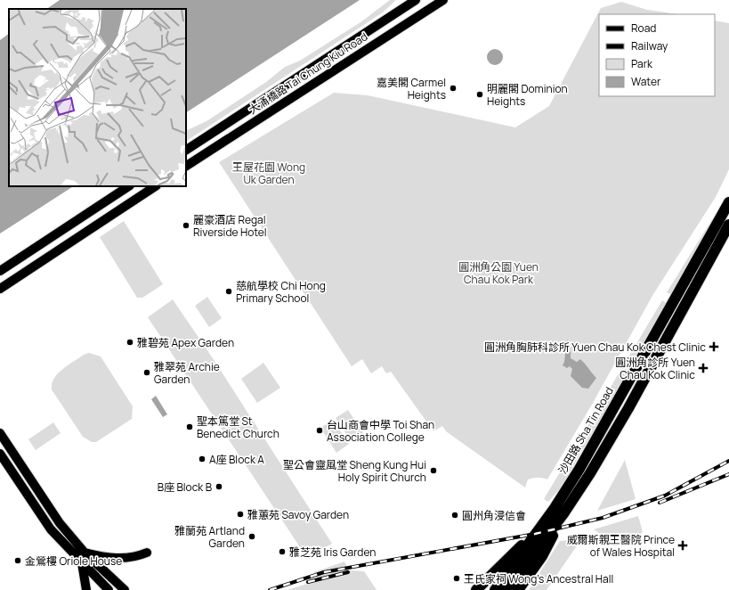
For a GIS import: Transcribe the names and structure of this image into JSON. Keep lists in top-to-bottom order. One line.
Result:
{"streets":{"highway":["沙田路 Sha Tin Road"],"main road":["大涌橋路 Tai Chung Kiu Road"]},"parks":["王屋花園 Wong Uk Garden","圓洲角公園 Yuen Chau Kok Park"],"places":{"other":["嘉美閣 Carmel Heights","明麗閣 Dominion Heights","麗豪酒店 Regal Riverside Hotel","慈航學校 Chi Hong Primary School","雅碧苑 Apex Garden","雅翠苑 Archie Garden","聖本篤堂 St Benedict Church","台山商會中學 Toi Shan Association College","A座 Block A","聖公會靈風堂 Sheng Kung Hui Holy Spirit Church","B座 Block B","雅蕙苑 Savoy Garden","圓州角浸信會","雅蘭苑 Artland Garden","雅芝苑 Iris Garden","金鶯樓 Oriole House","王氏家祠 Wong's Ancestral Hall"],"health":["圓洲角胸肺科診所 Yuen Chau Kok Chest Clinic","圓洲角診所 Yuen Chau Kok Clinic","威爾斯親王醫院 Prince of Wales Hospital"]},"legend":["Road","Railway","Park","Water"]}
